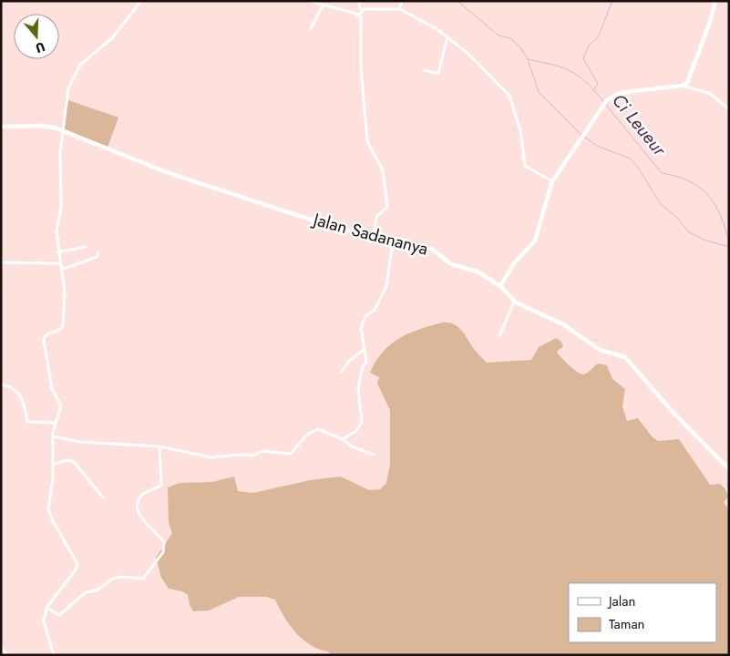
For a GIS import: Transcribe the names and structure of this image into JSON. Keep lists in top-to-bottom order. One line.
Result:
{"streets":{"street":["Jalan Sadananya"]},"water":["Ci Leueur"],"legend":["Jalan","Taman"],"north":"bottom"}
